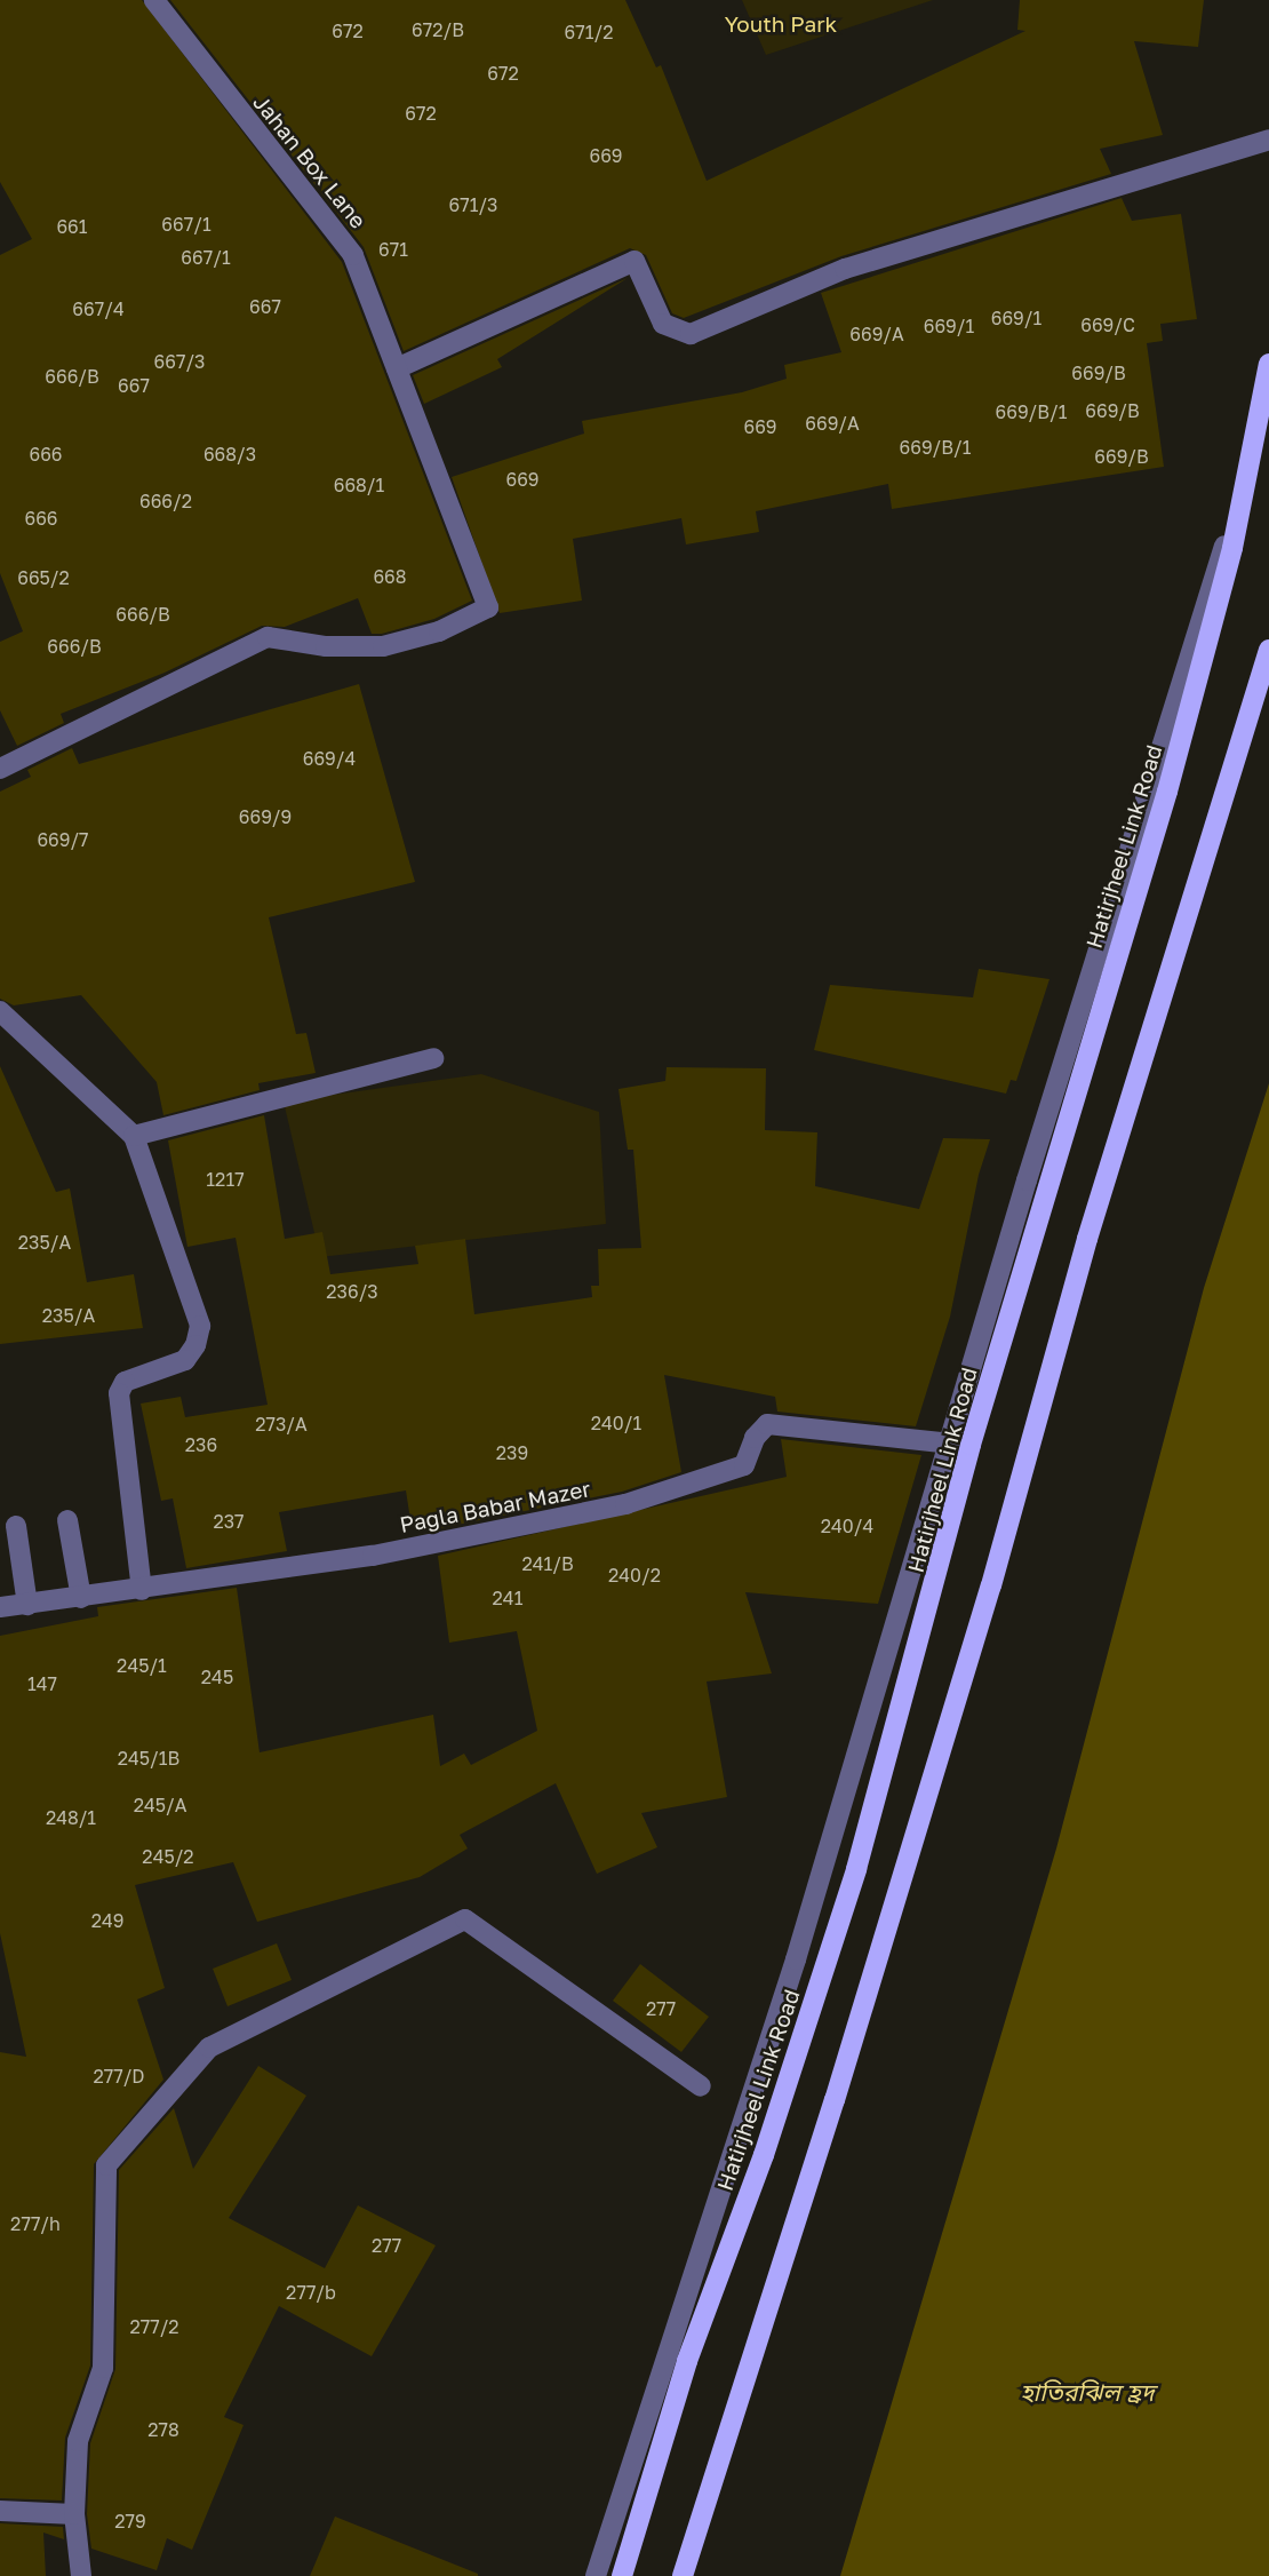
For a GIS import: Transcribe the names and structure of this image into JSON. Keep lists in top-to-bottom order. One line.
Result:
{"streets":{"main road":["Hatirjheel Link Road"],"street":["Jahan Box Lane","Pagla Babar Mazer"]},"crossings":[["Hatirjheel Link Road","Pagla Babar Mazer"]],"water":["হাতিরঝিল হ্রদ"],"parks":["Youth Park"],"house_numbers":["672/B","672","671/2","672","672","669","671/3","667/1","661","671","667/1","667","667/4","669/1","669/C","669/1","669/A","667/3","669/B","666/B","667","669/B","669/B/1","669/A","669","669/B/1","666","668/3","669/B","669","668/1","666/2","666","668","665/2","666/B","666/B","669/4","669/9","669/7","1217","235/A","236/3","235/A","240/1","273/A","236","239","237","240/4","241/B","240/2","241","245/1","245","147","245/1B","245/A","248/1","245/2","249","277","277/D","277/h","277","277/b","277/2","278","279"]}
